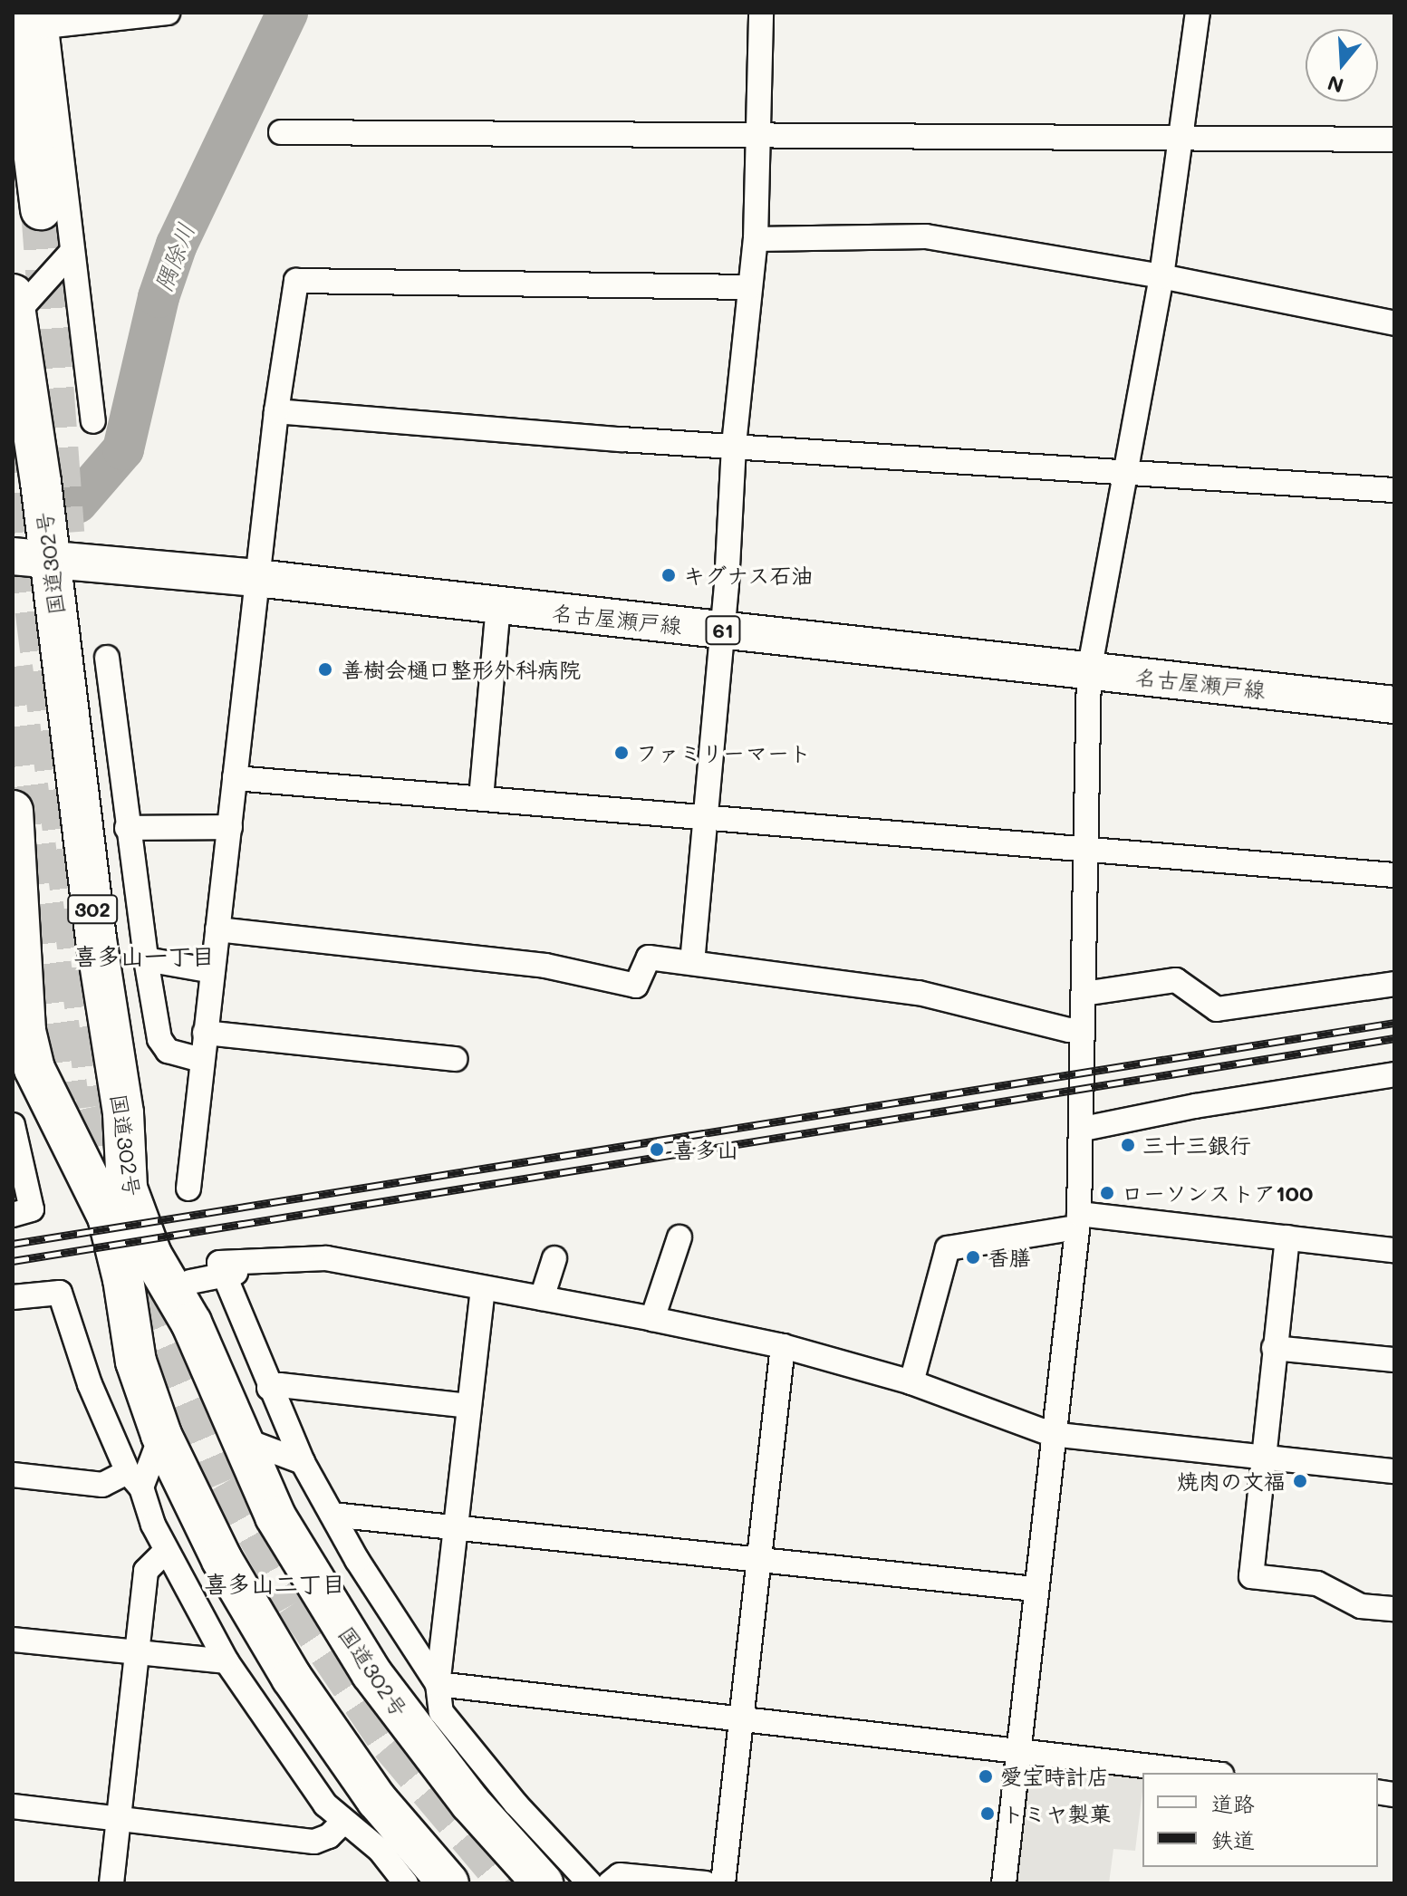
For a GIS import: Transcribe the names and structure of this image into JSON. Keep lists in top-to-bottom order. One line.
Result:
{"streets":{"highway":["国道302号","302"],"main road":["名古屋瀬戸線","61"]},"crossings":[["国道302号","名古屋瀬戸線"]],"districts":["喜多山一丁目","喜多山二丁目"],"water":["隅除川"],"places":["キグナス石油","善樹会樋口整形外科病院","ファミリーマート","三十三銀行","喜多山","ローソンストア100","香膳","焼肉の文福","愛宝時計店","トミヤ製菓"],"legend":["道路","鉄道"],"north":"bottom"}
